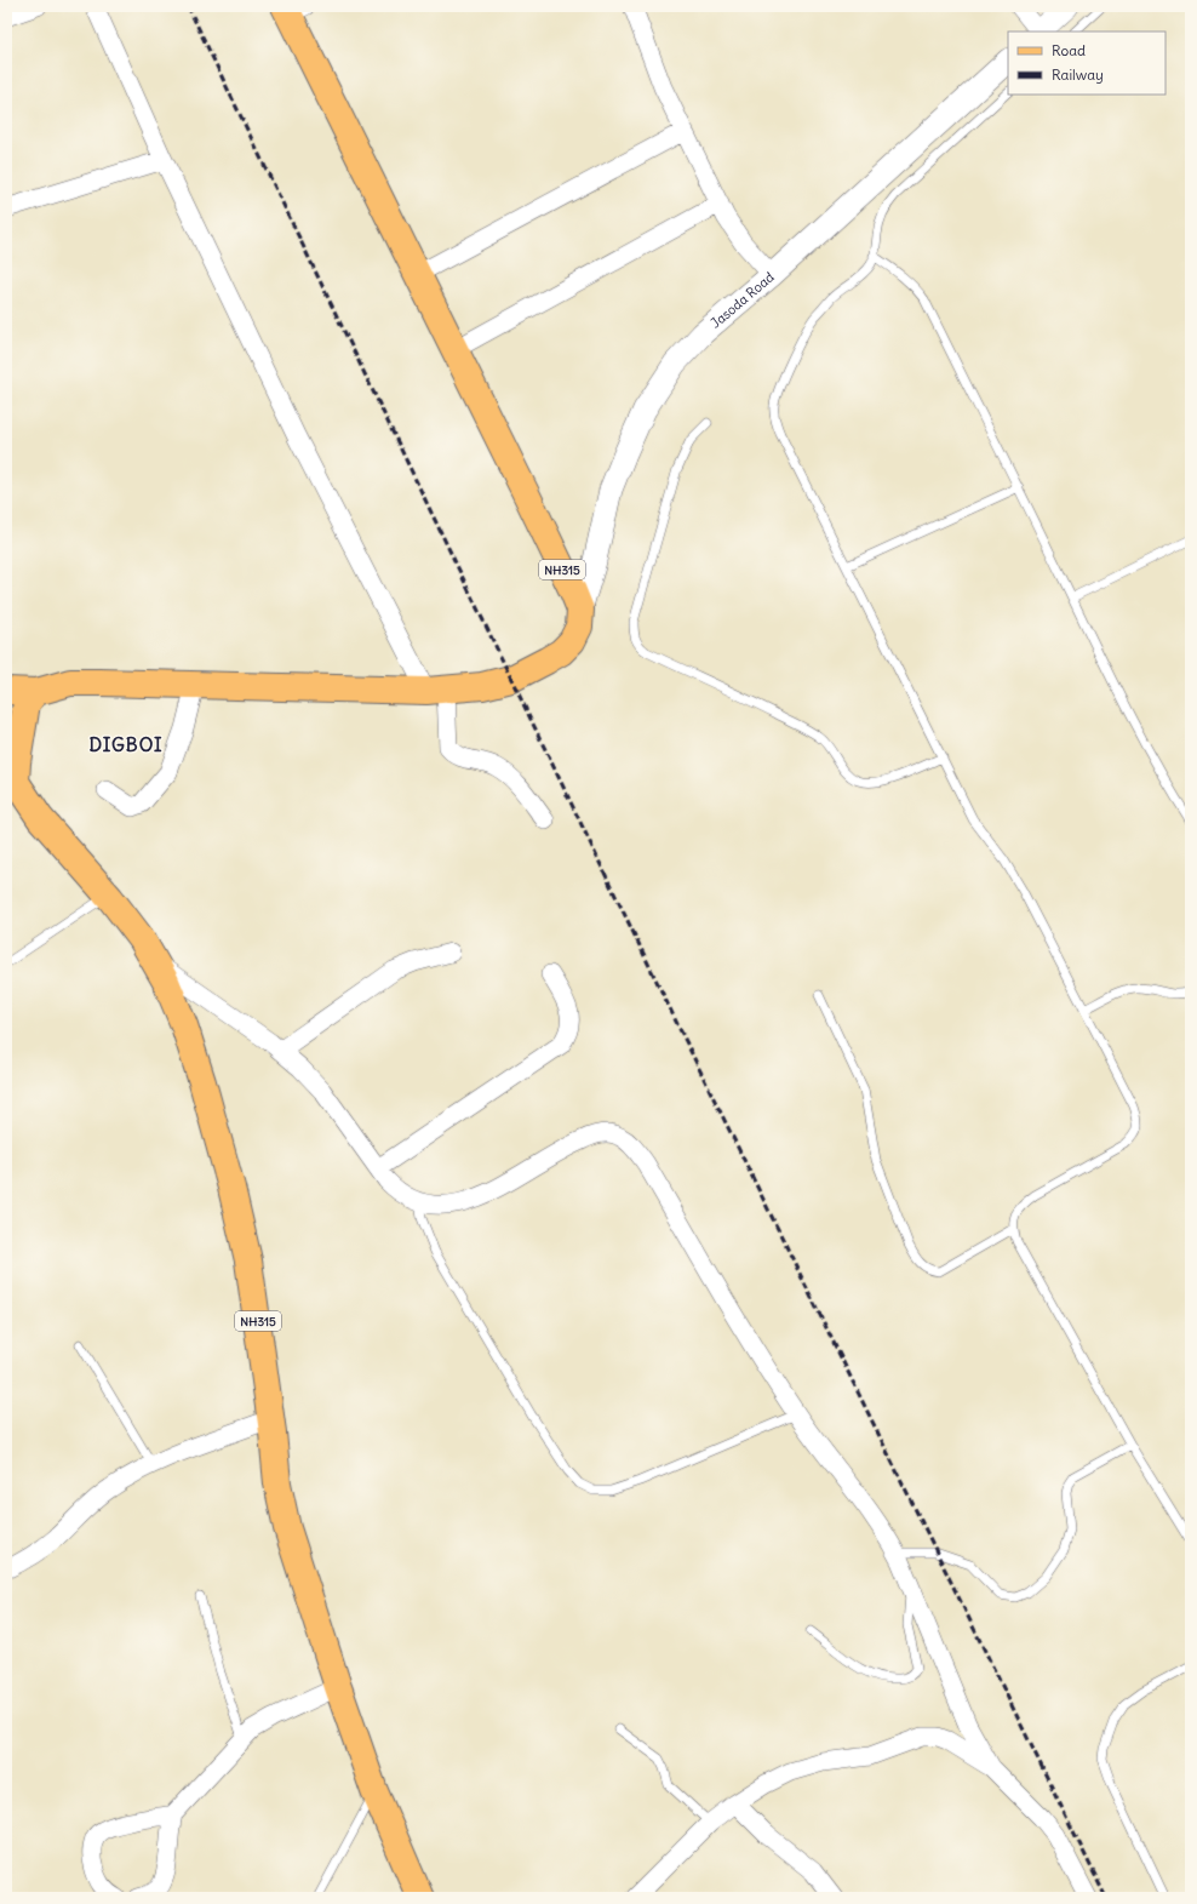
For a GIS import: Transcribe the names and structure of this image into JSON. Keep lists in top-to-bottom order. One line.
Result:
{"streets":{"main road":["NH315"],"street":["Jasoda Road"]},"crossings":[["Jasoda Road","NH315"]],"districts":["DIGBOI"],"legend":["Road","Railway"]}
